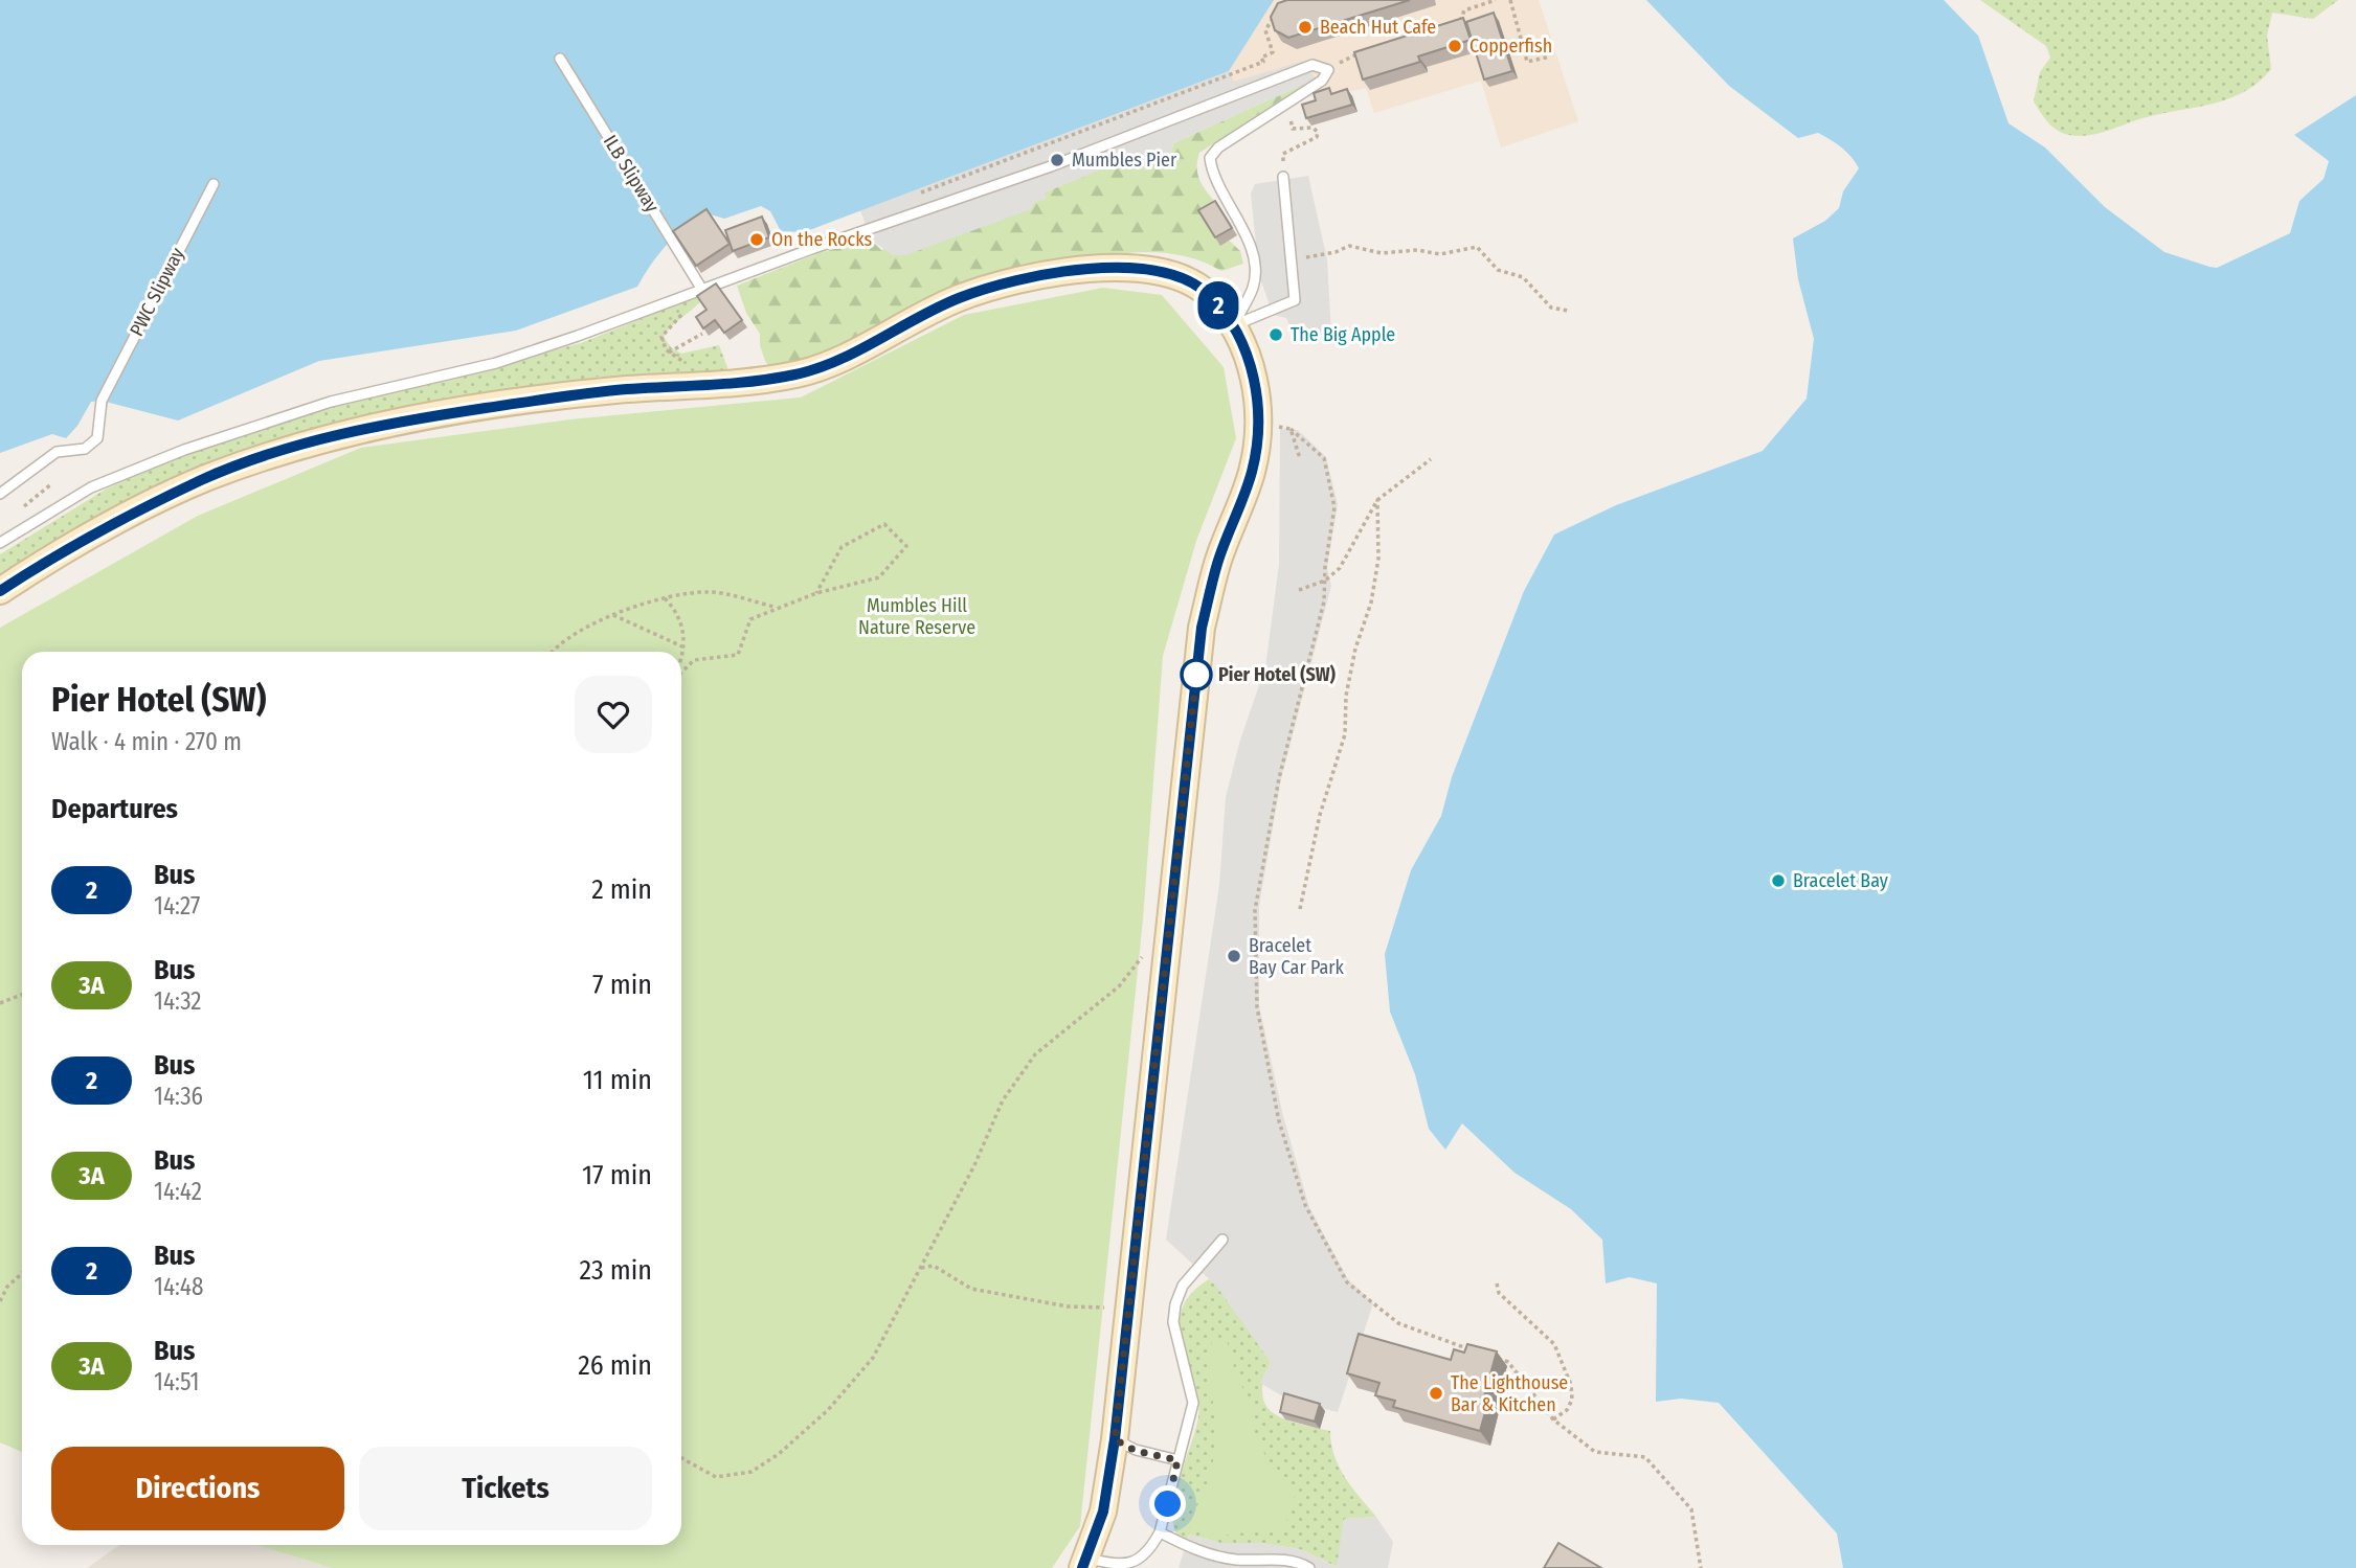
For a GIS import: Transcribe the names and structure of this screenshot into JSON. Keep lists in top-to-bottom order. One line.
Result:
{"streets":{"lane":["ILB Slipway","PWC Slipway"]},"parks":["Mumbles Hill Nature Reserve"],"places":["Beach Hut Cafe","Copperfish","Mumbles Pier","On the Rocks","The Big Apple","Pier Hotel (SW)","Bracelet Bay","Bracelet Bay Car Park","The Lighthouse Bar & Kitchen"],"lines":["bus line 2"],"page":{"on_map":"2","heading":[["Pier Hotel (SW)","Walk · 4 min · 270 m"],"Departures"],"list":[{"mark":"2","name":"Bus","note":"14:27","value":"2 min"},{"mark":"3A","name":"Bus","note":"14:32","value":"7 min"},{"mark":"2","name":"Bus","note":"14:36","value":"11 min"},{"mark":"3A","name":"Bus","note":"14:42","value":"17 min"},{"mark":"2","name":"Bus","note":"14:48","value":"23 min"},{"mark":"3A","name":"Bus","note":"14:51","value":"26 min"}],"buttons":["Directions","Tickets"]}}
